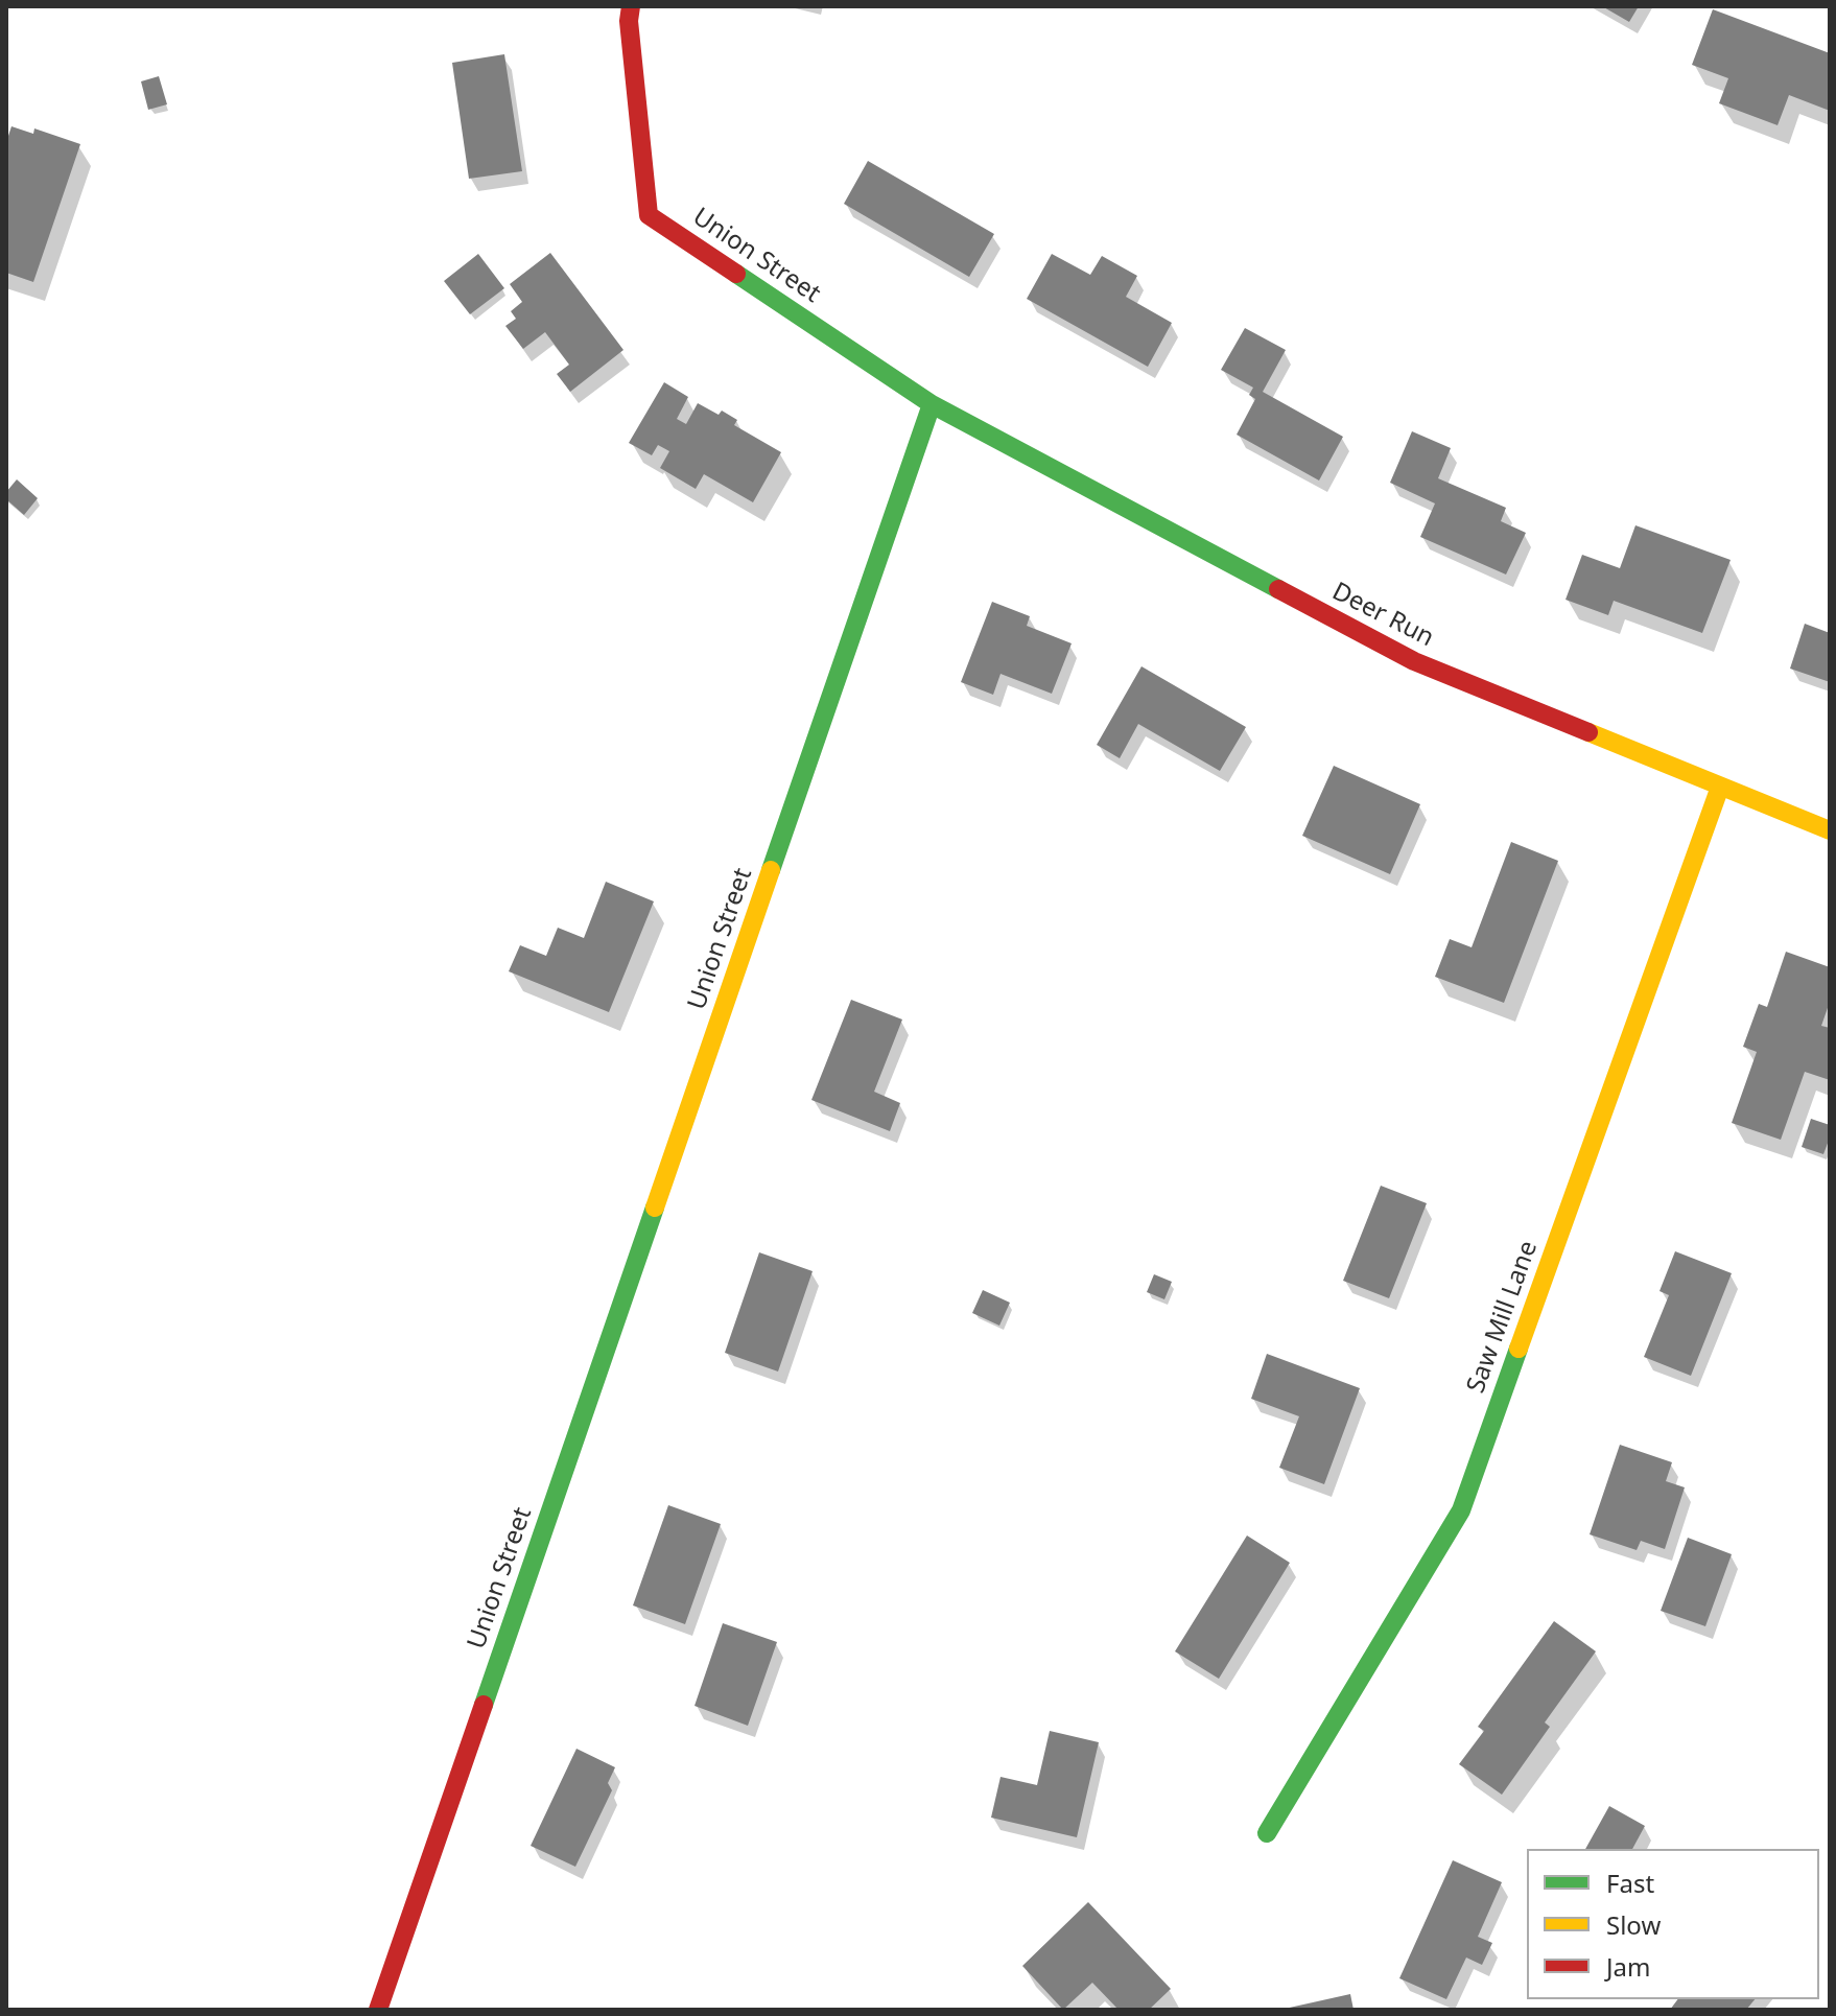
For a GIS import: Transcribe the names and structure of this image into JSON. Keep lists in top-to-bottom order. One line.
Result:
{"streets":{"street":["Union Street","Deer Run","Saw Mill Lane"]},"crossings":[["Union Street","Deer Run"],["Deer Run","Saw Mill Lane"]],"legend":["Fast","Slow","Jam"]}
